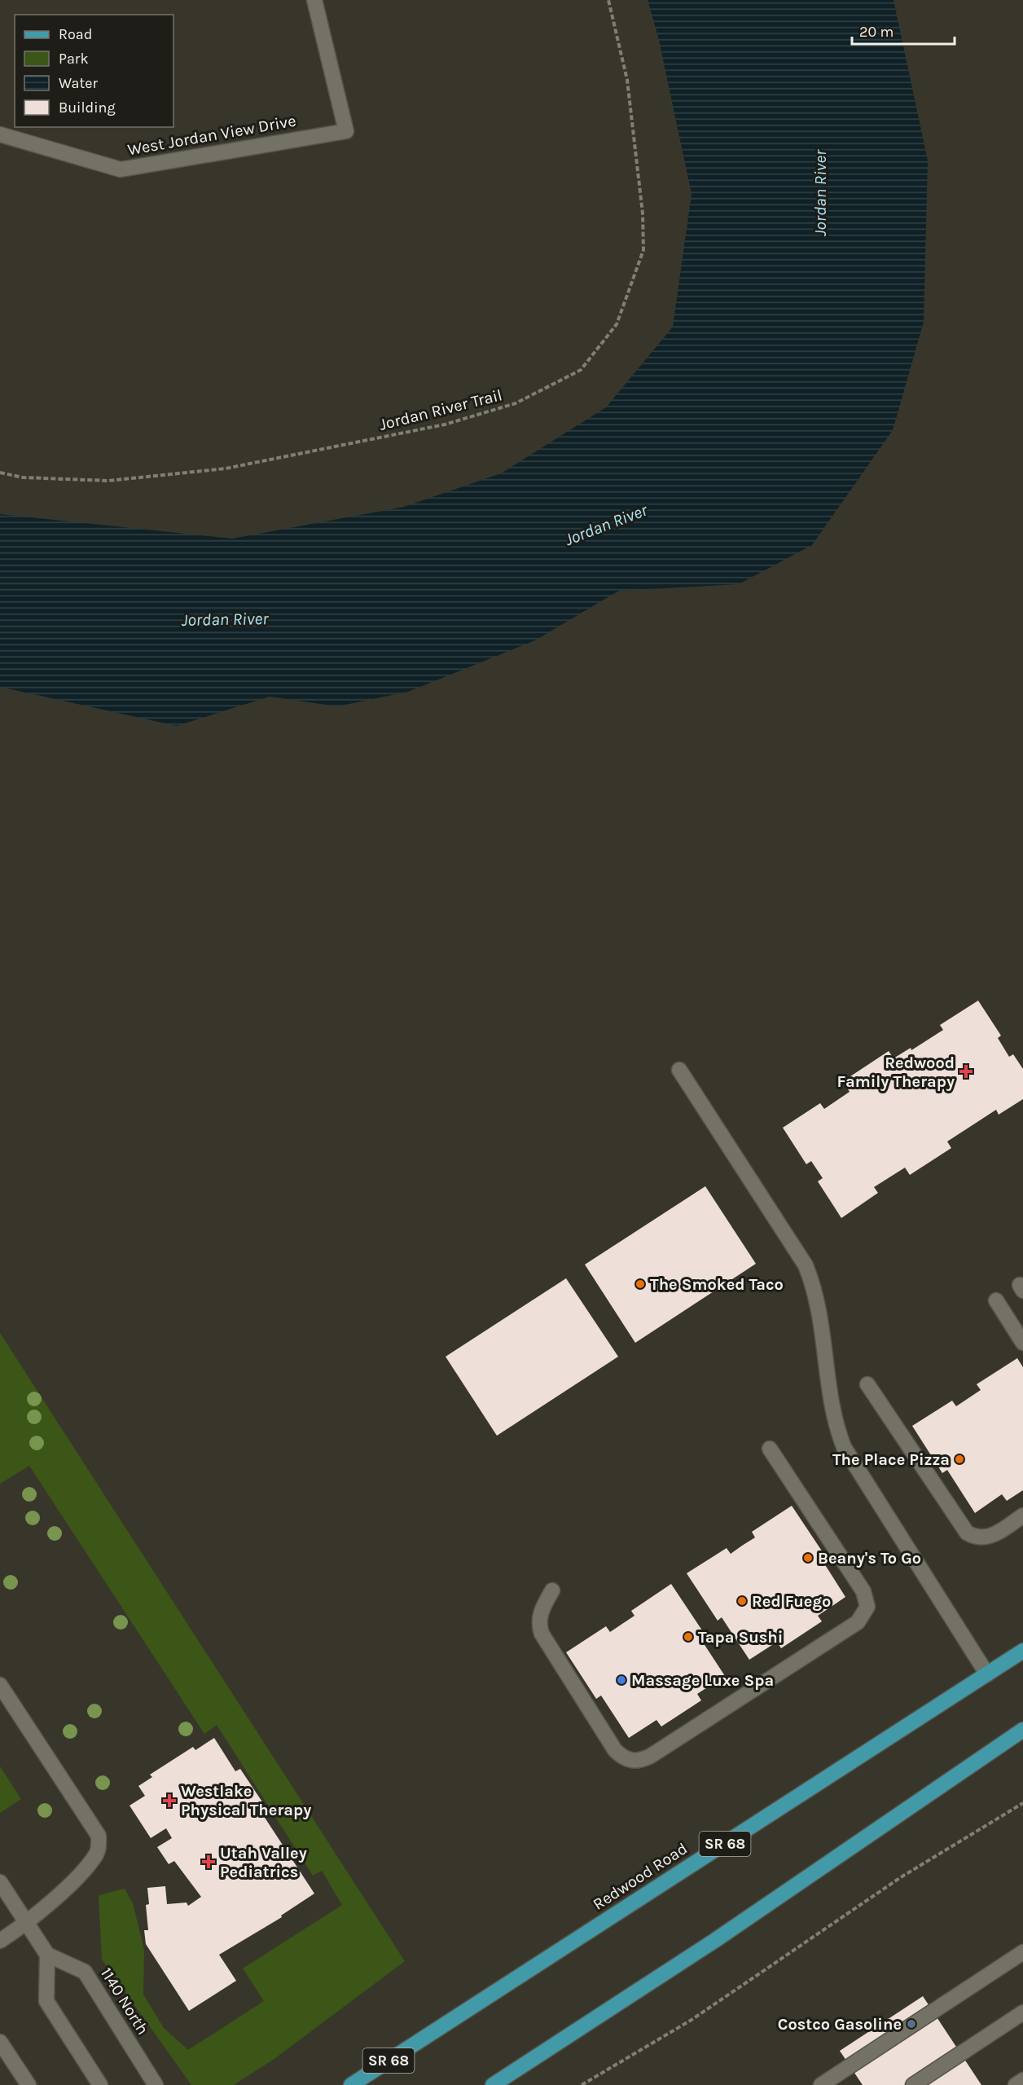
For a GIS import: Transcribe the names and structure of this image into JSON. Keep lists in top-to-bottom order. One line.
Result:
{"streets":{"main road":["SR 68","Redwood Road"],"street":["West Jordan View Drive","1140 North"],"path":["Jordan River Trail"]},"water":["Jordan River"],"places":{"health":["Redwood Family Therapy","Westlake Physical Therapy","Utah Valley Pediatrics"],"other":["The Smoked Taco","The Place Pizza","Beany's To Go","Red Fuego","Tapa Sushi","Massage Luxe Spa","Costco Gasoline"]},"legend":["Road","Park","Water","Building"],"scale_bar":"20 m"}
